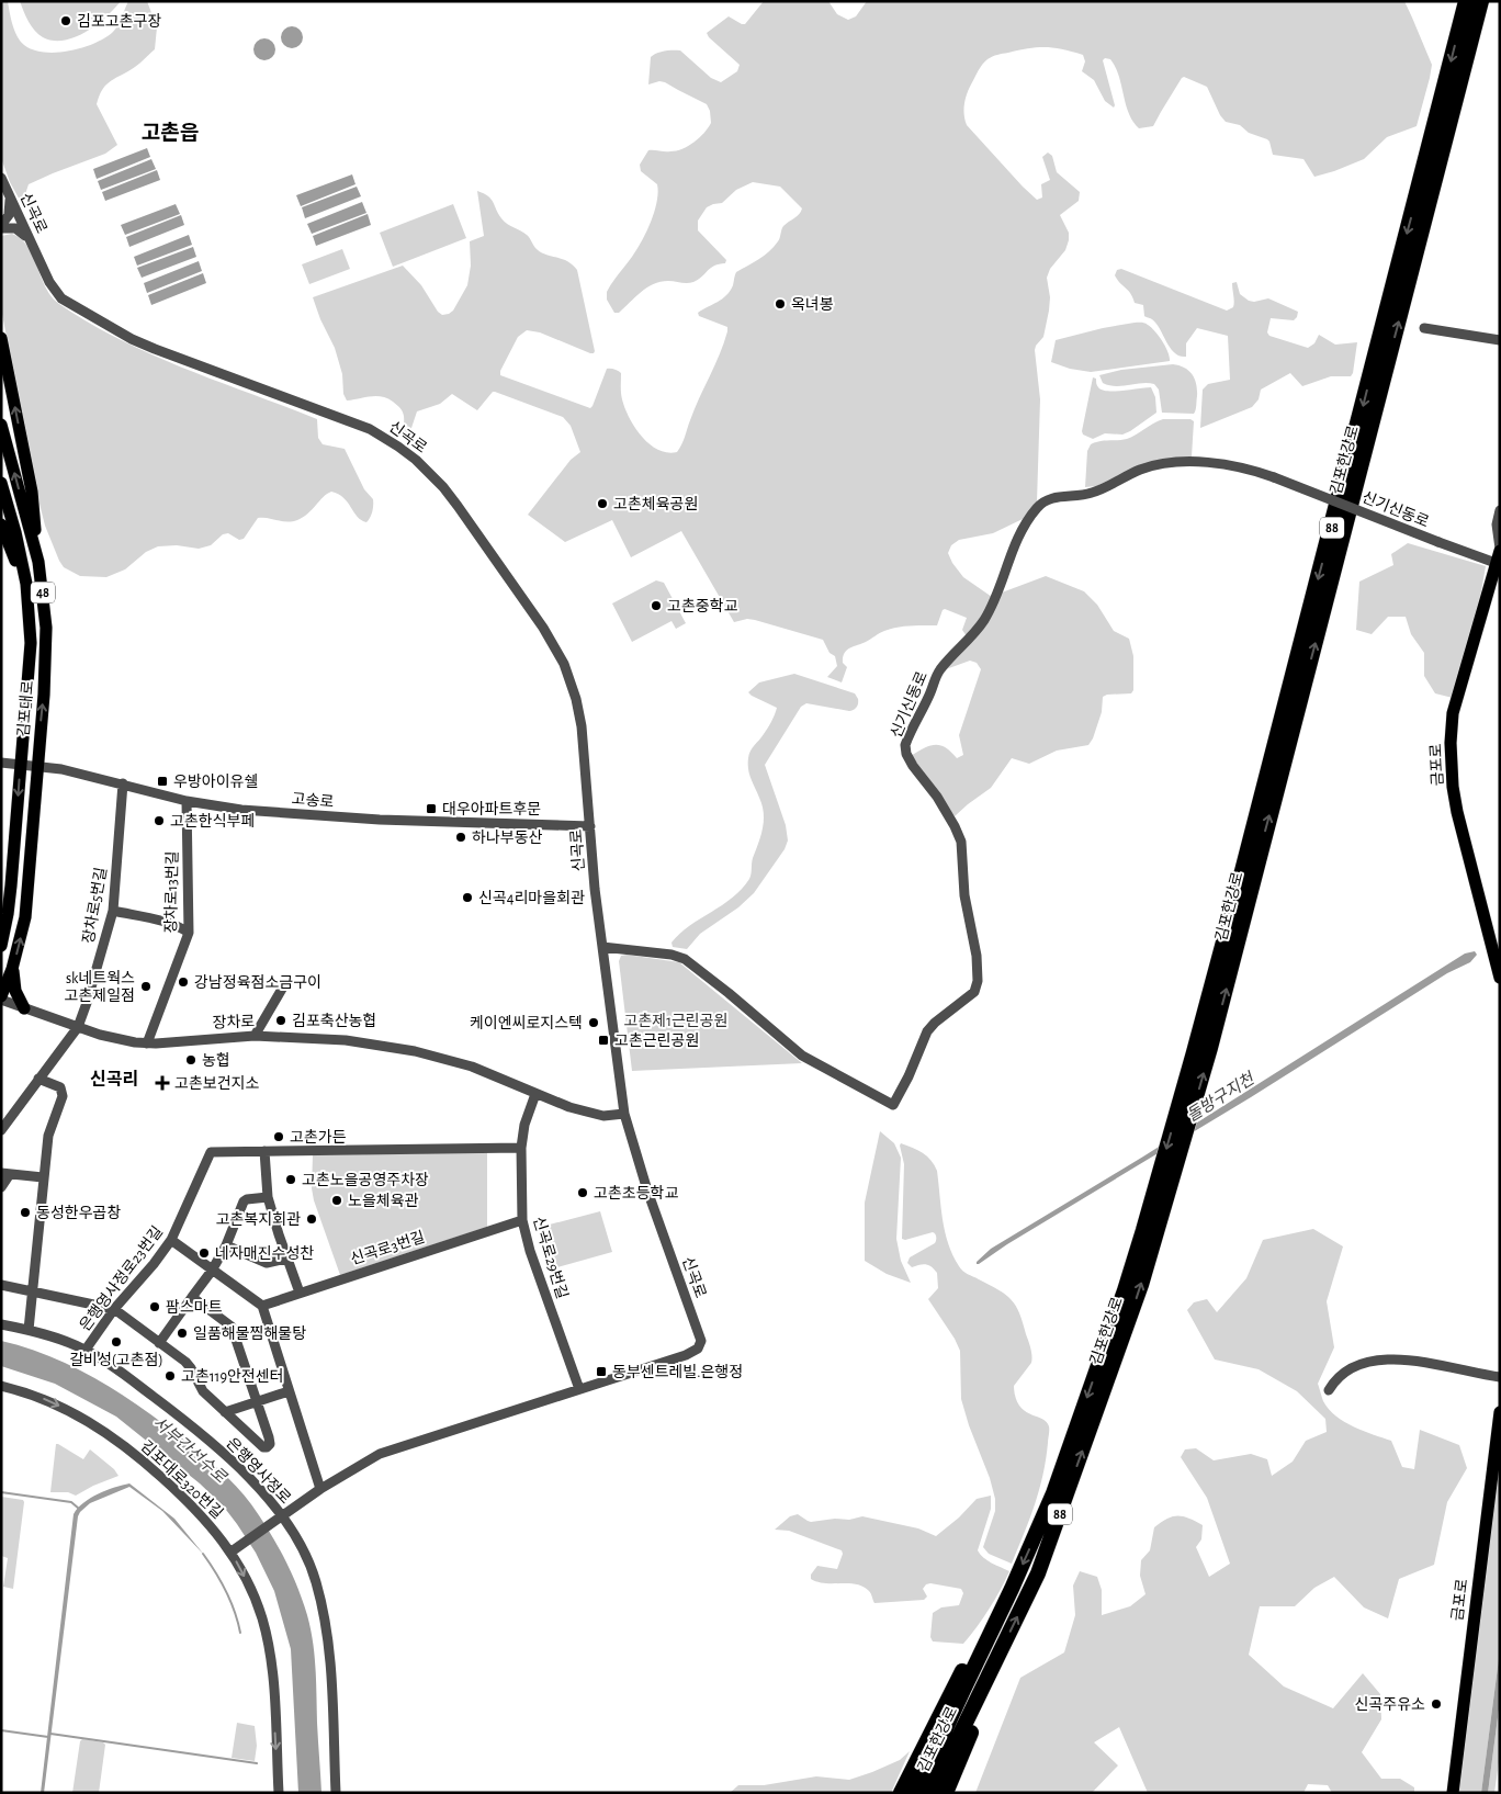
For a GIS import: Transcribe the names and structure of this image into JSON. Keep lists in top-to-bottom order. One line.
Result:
{"streets":{"highway":["김포한강로","88"],"main road":["48","김포대로","금포로"],"street":["신곡로","신기신동로","고송로","장차로13번길","장차로5번길","장차로","신곡로3번길","신곡로29번길","은행영사정로23번길","은행영사정로","김포대로320번길"]},"crossings":[["신곡로","신기신동로"],["신곡로","고송로"],["신곡로","신곡로29번길"],["신곡로","은행영사정로"],["신곡로","김포대로320번길"],["신기신동로","금포로"],["김포대로","고송로"],["김포대로","장차로"],["고송로","장차로13번길"],["고송로","장차로5번길"],["장차로13번길","장차로"],["장차로5번길","장차로"],["장차로","신곡로29번길"],["신곡로3번길","신곡로29번길"],["신곡로29번길","은행영사정로23번길"],["은행영사정로23번길","은행영사정로"]],"one_way":["김포대로320번길"],"districts":["고촌읍","신곡리"],"water":["돌방구지천","서부간선수로"],"parks":["고촌제1근린공원"],"places":{"other":["김포고촌구장","옥녀봉","고촌체육공원","고촌중학교","고촌한식부페","하나부동산","신곡4리마을회관","강남정육점소금구이","sk네트웍스 고촌제일점","김포축산농협","케이엔씨로지스텍","농협","고촌가든","고촌노을공영주차장","고촌초등학교","노을체육관","동성한우곱창","고촌복지회관","네자매진수성찬","팜스마트","일품해물찜해물탕","갈비성(고촌점)","고촌119안전센터","신곡주유소"],"transit":["우방아이유쉘","대우아파트후문","고촌근린공원","동부센트레빌.은행정"],"health":["고촌보건지소"]}}
